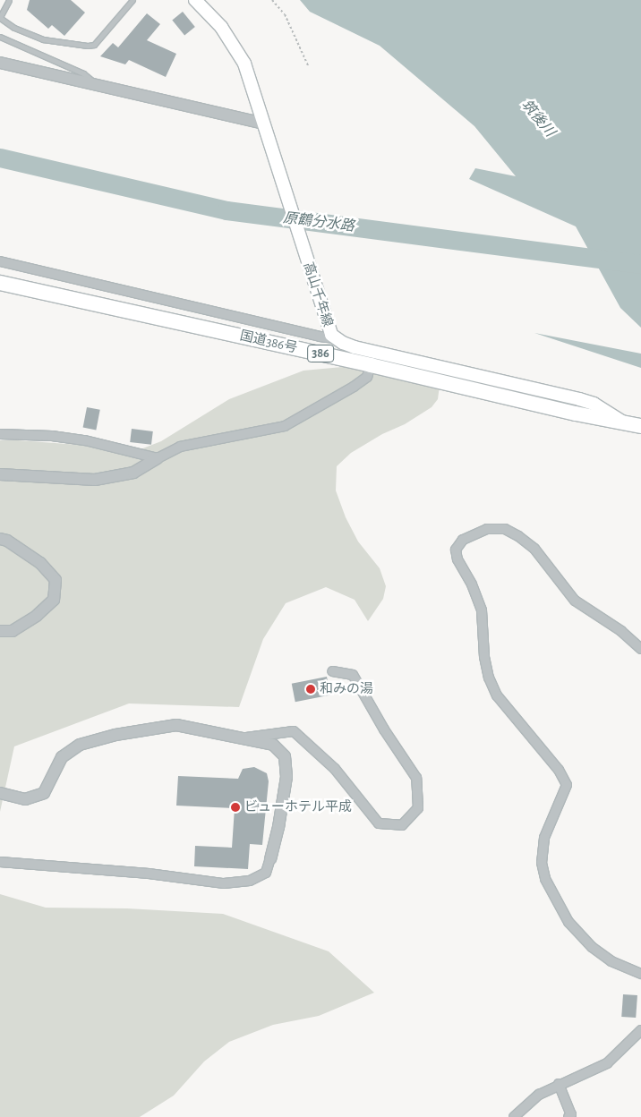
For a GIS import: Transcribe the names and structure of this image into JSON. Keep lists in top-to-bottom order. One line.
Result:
{"streets":{"highway":["国道386号","386"],"main road":["高山千年線"]},"crossings":[["高山千年線","国道386号"]],"water":["筑後川","原鶴分水路"],"places":["和みの湯","ビューホテル平成"]}
